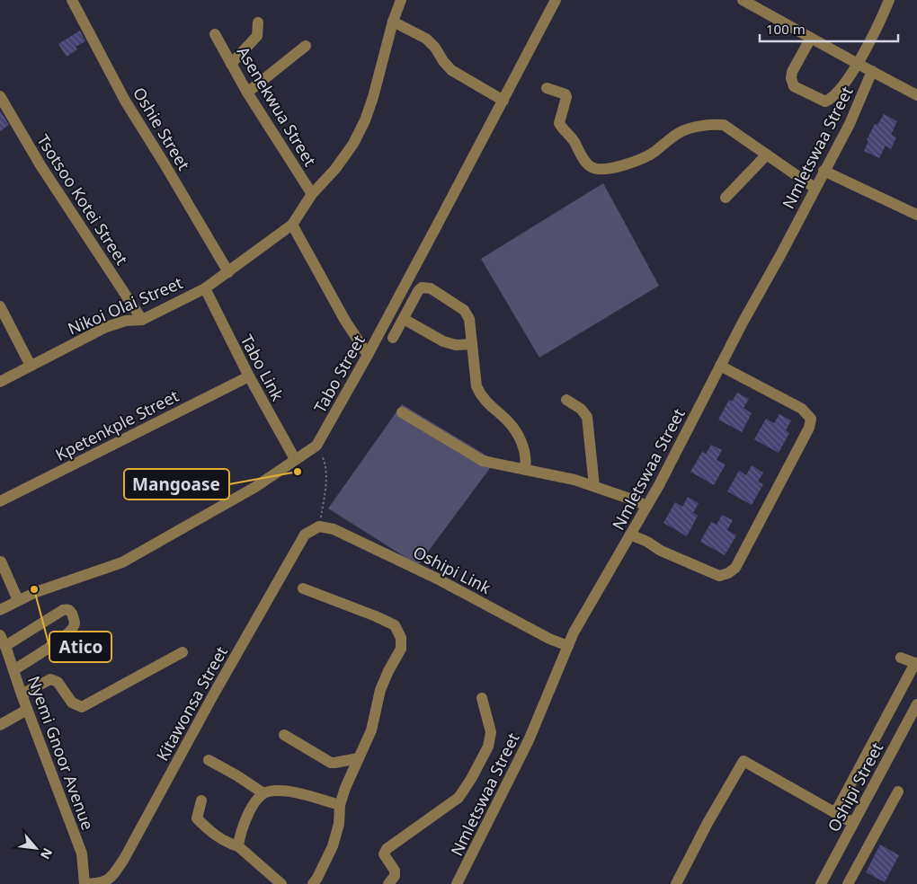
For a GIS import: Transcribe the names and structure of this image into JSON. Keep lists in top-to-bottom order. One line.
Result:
{"streets":{"street":["Asenekwua Street","Oshie Street","Nmletswaa Street","Tsotsoo Kotei Street","Nikoi Olai Street","Tabo Link","Tabo Street","Kpetenkple Street","Oshipi Link","Kitawonsa Street","Nyemi Gnoor Avenue","Oshipi Street"]},"crossings":[["Asenekwua Street","Nikoi Olai Street"],["Oshie Street","Nikoi Olai Street"],["Nmletswaa Street","Oshipi Link"],["Tsotsoo Kotei Street","Nikoi Olai Street"],["Nikoi Olai Street","Tabo Link"],["Tabo Link","Tabo Street"],["Tabo Link","Kpetenkple Street"],["Oshipi Link","Kitawonsa Street"],["Kitawonsa Street","Nyemi Gnoor Avenue"]],"places":["Mangoase","Atico"],"scale_bar":"100 m","north":"bottom right"}
